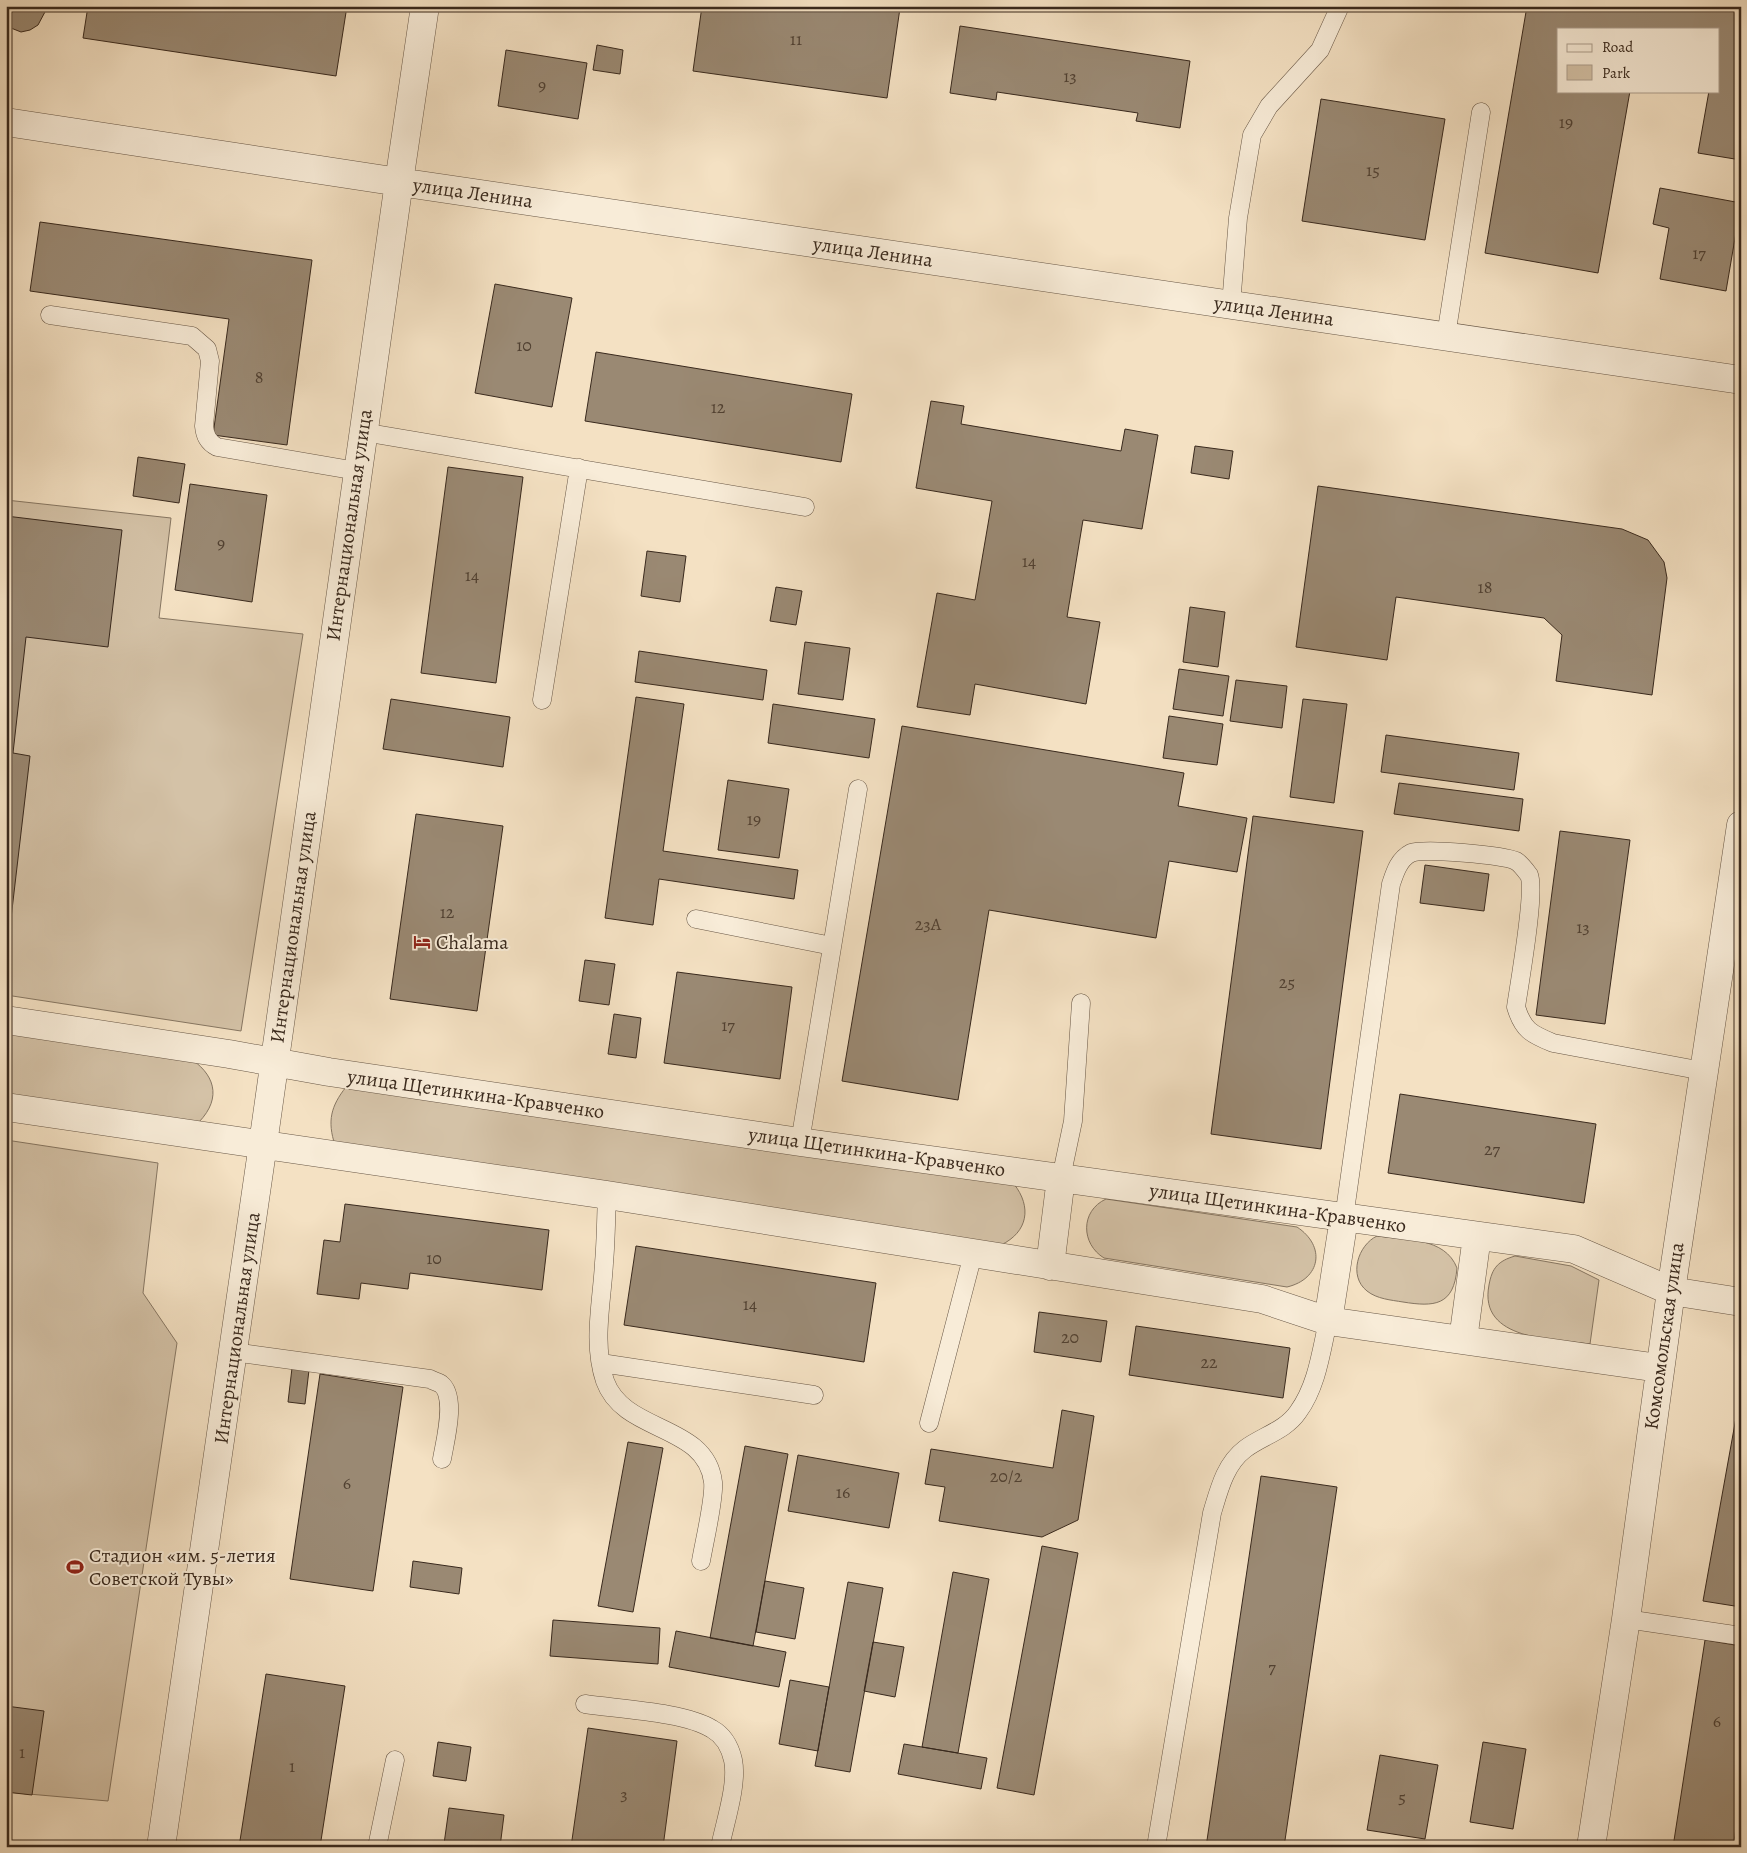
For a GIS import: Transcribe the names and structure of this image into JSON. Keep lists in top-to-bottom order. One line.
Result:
{"streets":{"street":["улица Ленина","Интернациональная улица","улица Щетинкина-Кравченко","Комсомольская улица"]},"crossings":[["улица Ленина","Интернациональная улица"],["Интернациональная улица","улица Щетинкина-Кравченко"],["улица Щетинкина-Кравченко","Комсомольская улица"]],"places":{"hotel":["Chalama"],"sports":["Стадион «им. 5-летия Советской Тувы»"]},"house_numbers":["11","13","9","19","15","17","10","8","12","9","14","14","18","19","12","23А","13","25","17","27","10","14","20","22","20/2","6","16","7","6","1","1","3","5"],"legend":["Road","Park"]}
